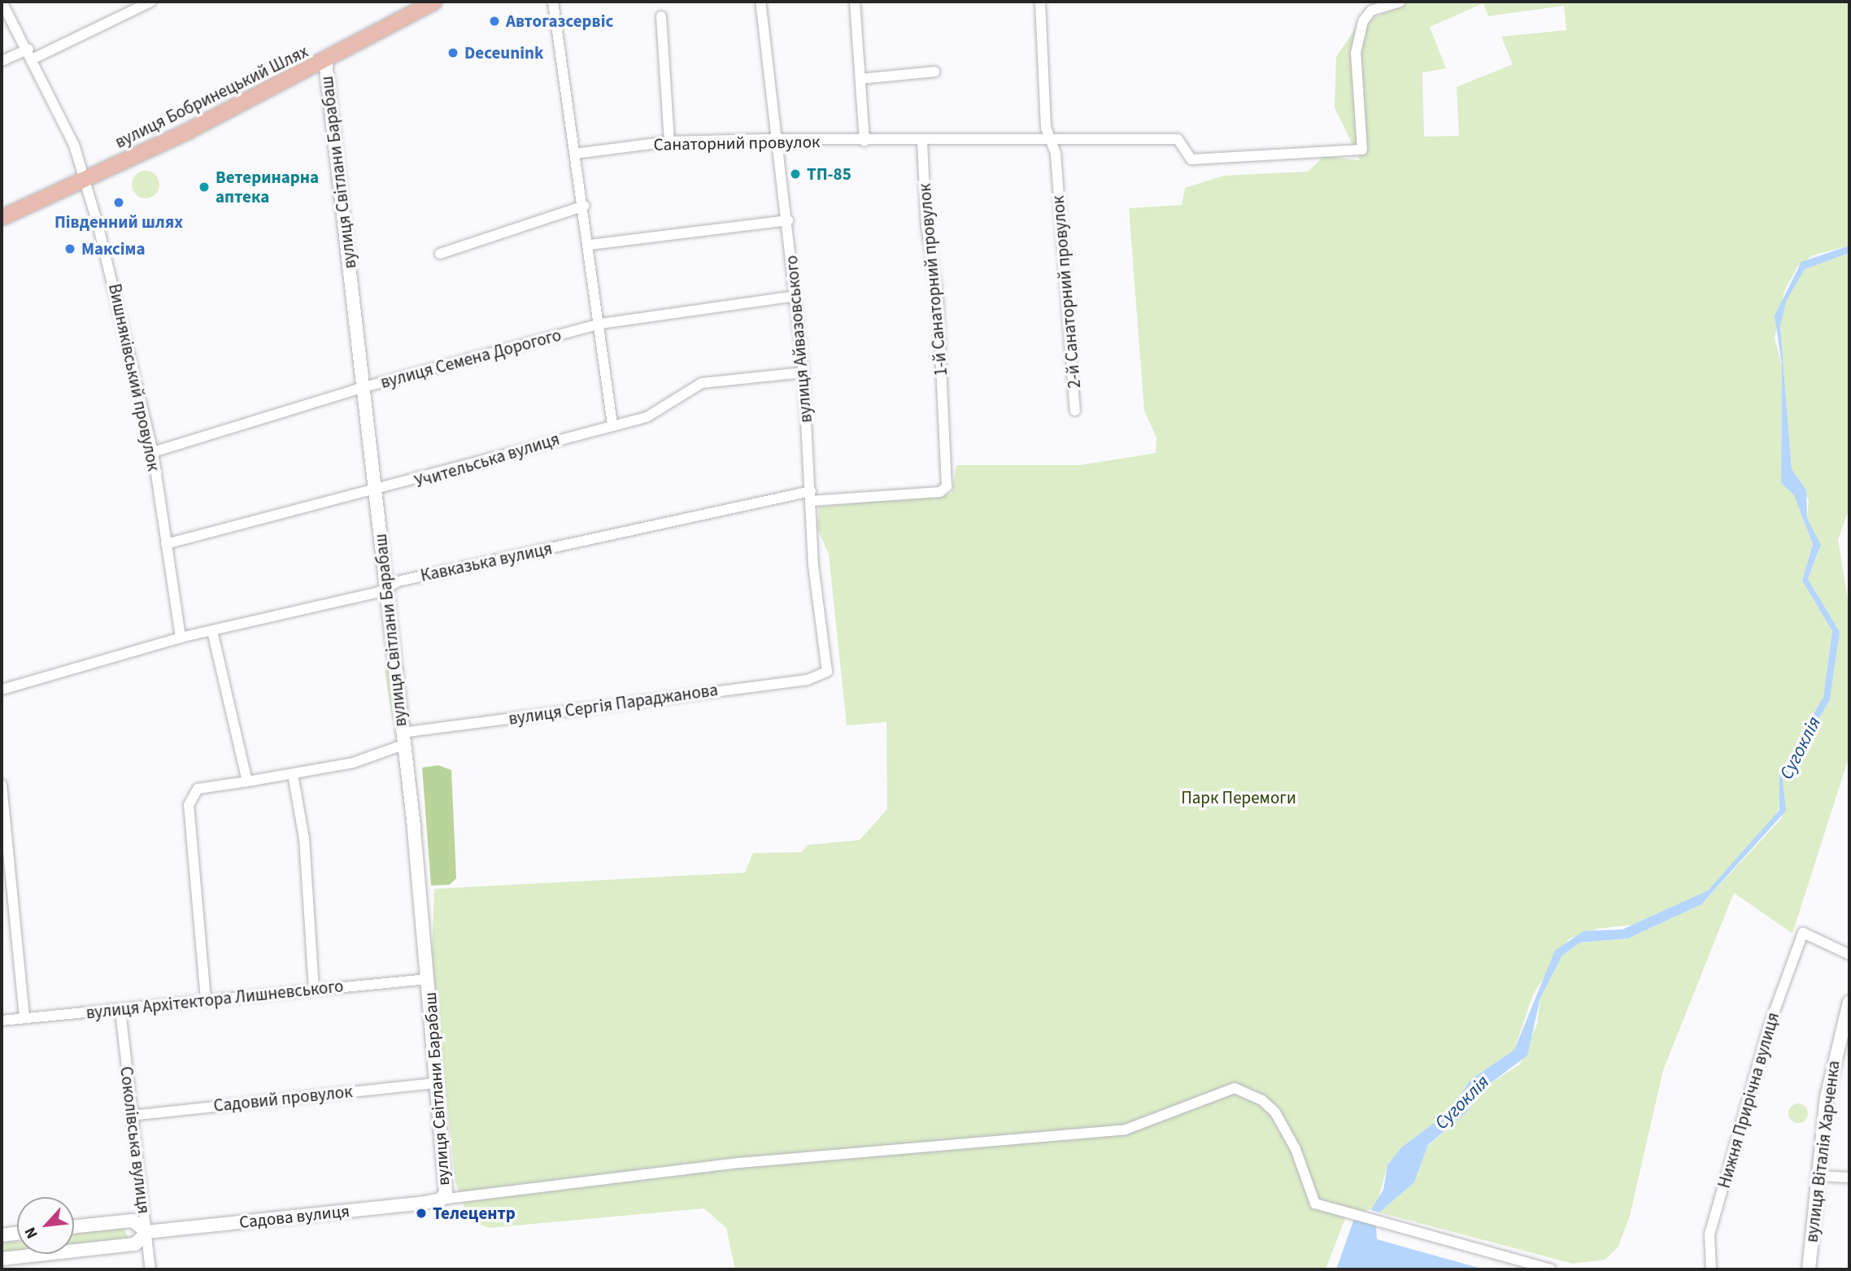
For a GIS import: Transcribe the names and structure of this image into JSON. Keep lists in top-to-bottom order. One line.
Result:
{"streets":{"main road":["вулиця Бобринецький Шлях"],"street":["Санаторний провулок","вулиця Світлани Барабаш","1-й Санаторний провулок","2-й Санаторний провулок","вулиця Айвазовського","вулиця Семена Дорогого","Вишняківський провулок","Учительська вулиця","Кавказька вулиця","вулиця Сергія Параджанова","вулиця Архітектора Лишневського","Садовий провулок","Нижня Прирічна вулиця","Соколівська вулиця","вулиця Віталія Харченка","Садова вулиця"]},"crossings":[["вулиця Бобринецький Шлях","вулиця Світлани Барабаш"],["вулиця Бобринецький Шлях","Вишняківський провулок"],["Санаторний провулок","1-й Санаторний провулок"],["Санаторний провулок","2-й Санаторний провулок"],["Санаторний провулок","вулиця Айвазовського"],["вулиця Світлани Барабаш","вулиця Семена Дорогого"],["вулиця Світлани Барабаш","Учительська вулиця"],["вулиця Світлани Барабаш","Кавказька вулиця"],["вулиця Світлани Барабаш","вулиця Сергія Параджанова"],["вулиця Світлани Барабаш","вулиця Архітектора Лишневського"],["вулиця Світлани Барабаш","Садовий провулок"],["вулиця Світлани Барабаш","Садова вулиця"],["1-й Санаторний провулок","Кавказька вулиця"],["вулиця Айвазовського","вулиця Семена Дорогого"],["вулиця Айвазовського","Учительська вулиця"],["вулиця Айвазовського","Кавказька вулиця"],["вулиця Айвазовського","вулиця Сергія Параджанова"],["вулиця Семена Дорогого","Вишняківський провулок"],["Вишняківський провулок","Учительська вулиця"],["Вишняківський провулок","Кавказька вулиця"],["вулиця Архітектора Лишневського","Соколівська вулиця"],["Садовий провулок","Соколівська вулиця"],["Соколівська вулиця","Садова вулиця"]],"water":["Сугоклія"],"parks":["Парк Перемоги"],"places":["Автогазсервіс","Deceunink","ТП-85","Ветеринарна аптека","Південний шлях","Максіма","Телецентр"],"north":"bottom left"}
